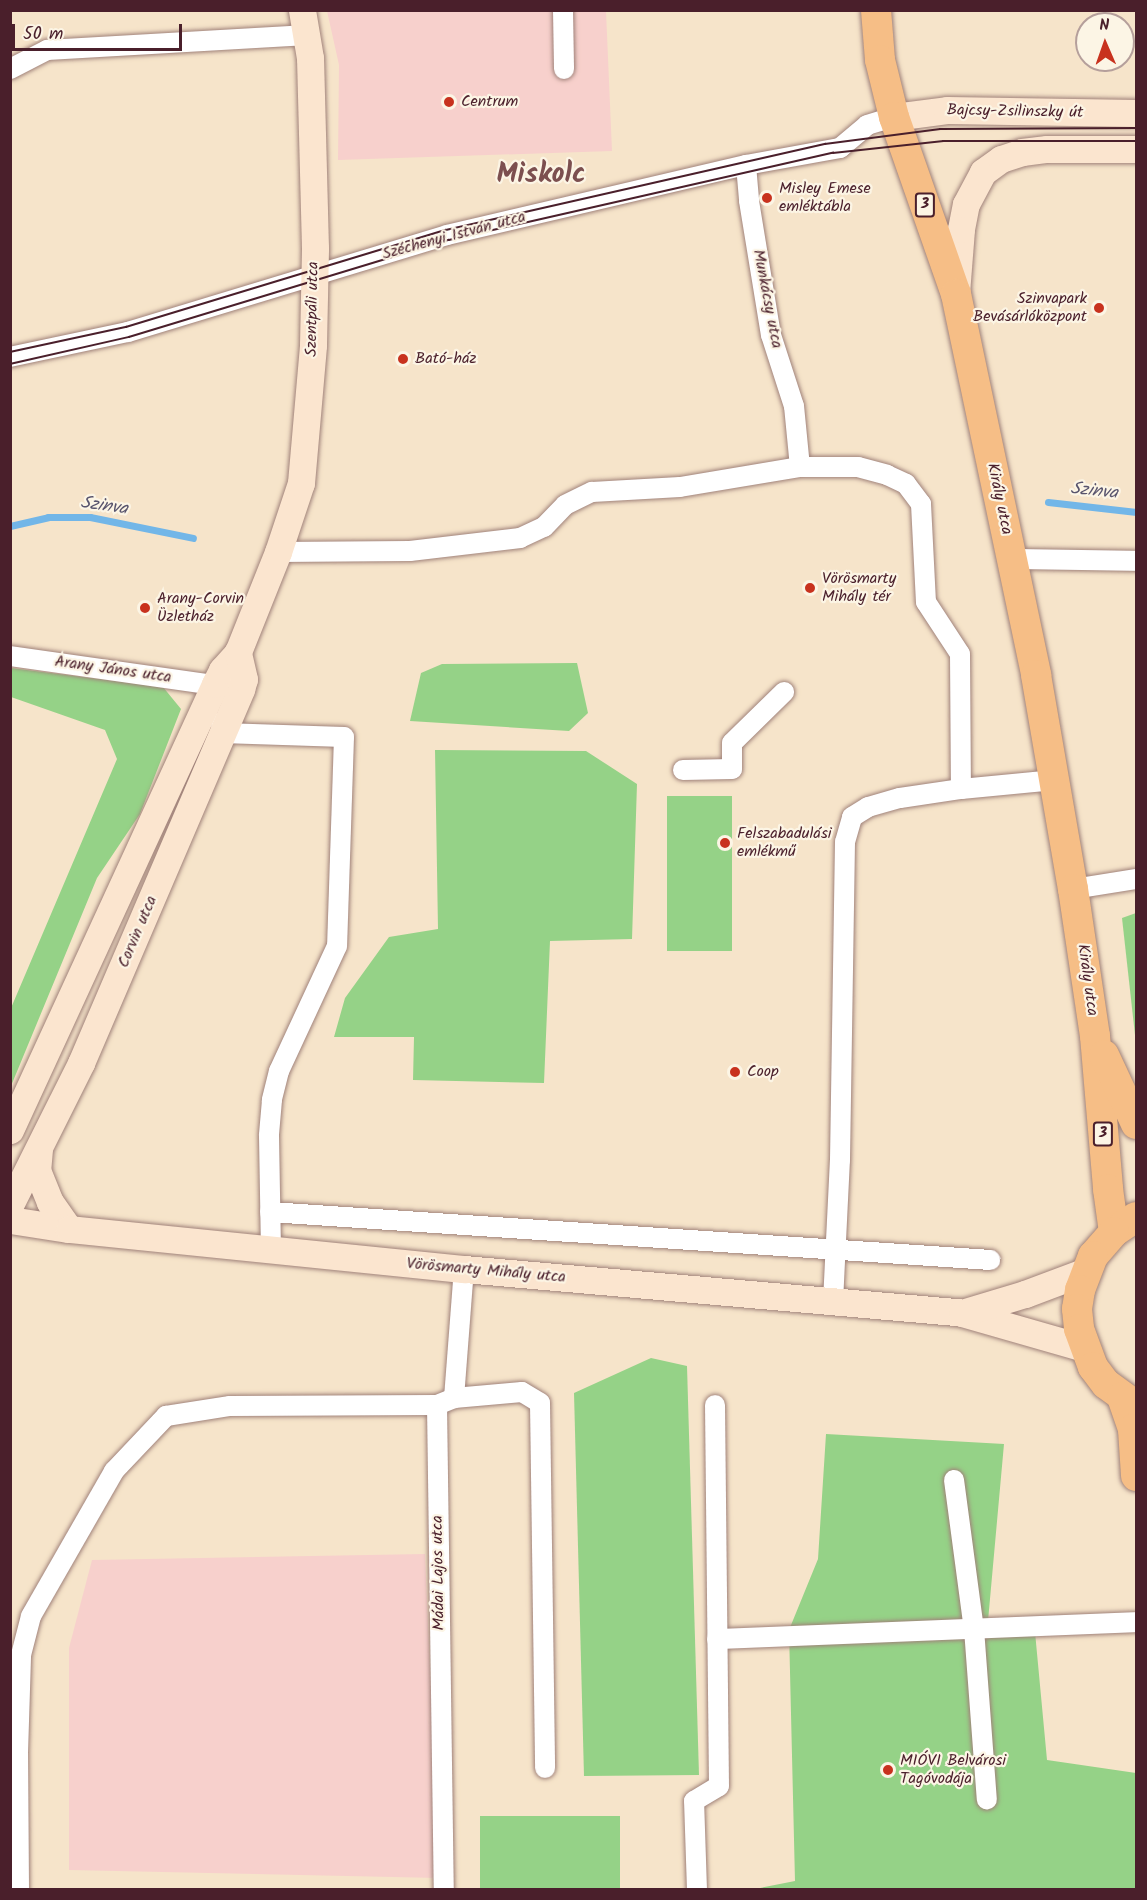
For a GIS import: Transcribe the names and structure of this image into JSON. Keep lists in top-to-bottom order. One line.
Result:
{"streets":{"main road":["3","Király utca"],"street":["Bajcsy-Zsilinszky út","Széchenyi István utca","Munkácsy utca","Szentpáli utca","Arany János utca","Corvin utca","Vörösmarty Mihály utca","Mádai Lajos utca"]},"crossings":[["Bajcsy-Zsilinszky út","3"],["Bajcsy-Zsilinszky út","Széchenyi István utca"],["Bajcsy-Zsilinszky út","Király utca"],["3","Széchenyi István utca"],["3","Király utca"],["3","Vörösmarty Mihály utca"],["Széchenyi István utca","Munkácsy utca"],["Széchenyi István utca","Szentpáli utca"],["Széchenyi István utca","Király utca"],["Szentpáli utca","Corvin utca"],["Arany János utca","Corvin utca"],["Vörösmarty Mihály utca","Mádai Lajos utca"]],"districts":["Miskolc"],"water":["Szinva"],"places":["Centrum","Misley Emese emléktábla","Szinvapark Bevásárlóközpont","Bató-ház","Vörösmarty Mihály tér","Arany-Corvin Üzletház","Felszabadulási emlékmű","Coop","MIÓVI Belvárosi Tagóvodája"],"scale_bar":"50 m","north":"top"}
